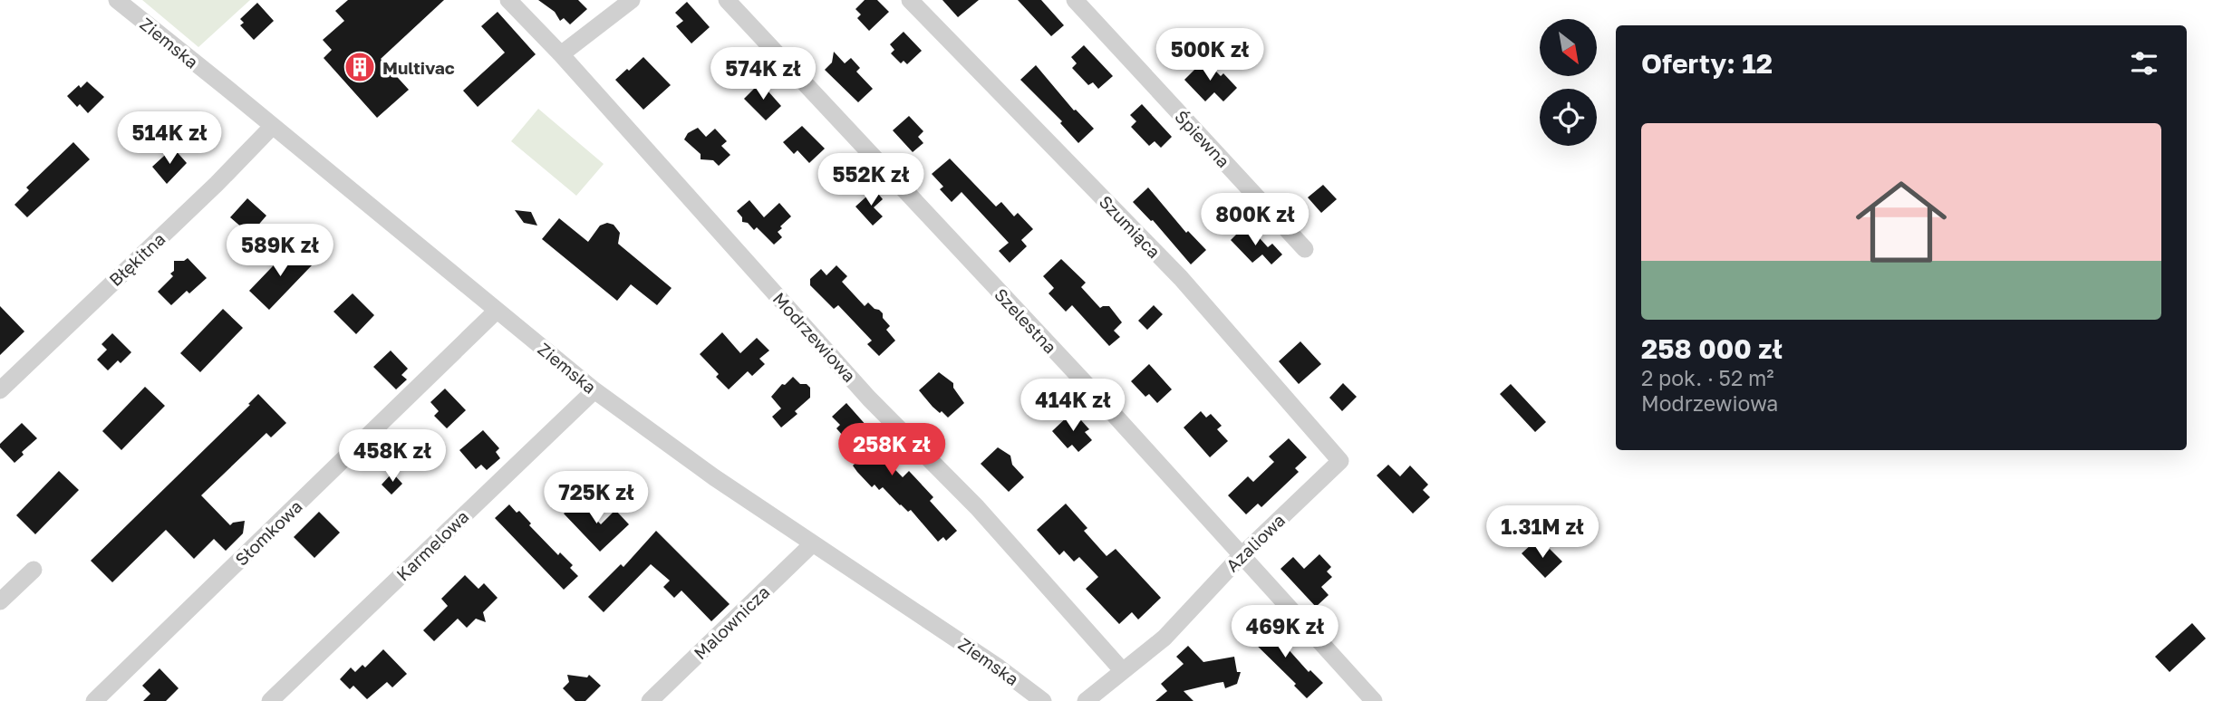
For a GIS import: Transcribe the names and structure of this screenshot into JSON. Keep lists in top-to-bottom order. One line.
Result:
{"streets":{"street":["Ziemska","Śpiewna","Szumiąca","Błękitna","Szelestna","Modrzewiowa","Słomkowa","Azaliowa","Karmelowa","Malownicza"]},"crossings":[["Ziemska","Błękitna"],["Ziemska","Słomkowa"],["Ziemska","Karmelowa"],["Ziemska","Malownicza"],["Szumiąca","Azaliowa"],["Szelestna","Azaliowa"],["Modrzewiowa","Azaliowa"]],"places":{"building":["Multivac"]},"north":"bottom right","page":{"heading":"Oferty: 12","price":["500K zł","574K zł","514K zł","552K zł","800K zł","589K zł","414K zł","258K zł","458K zł","725K zł","1.31M zł","469K zł"],"list":[{"name":"258 000 zł","note":"2 pok. · 52 m² · Modrzewiowa"}]}}
